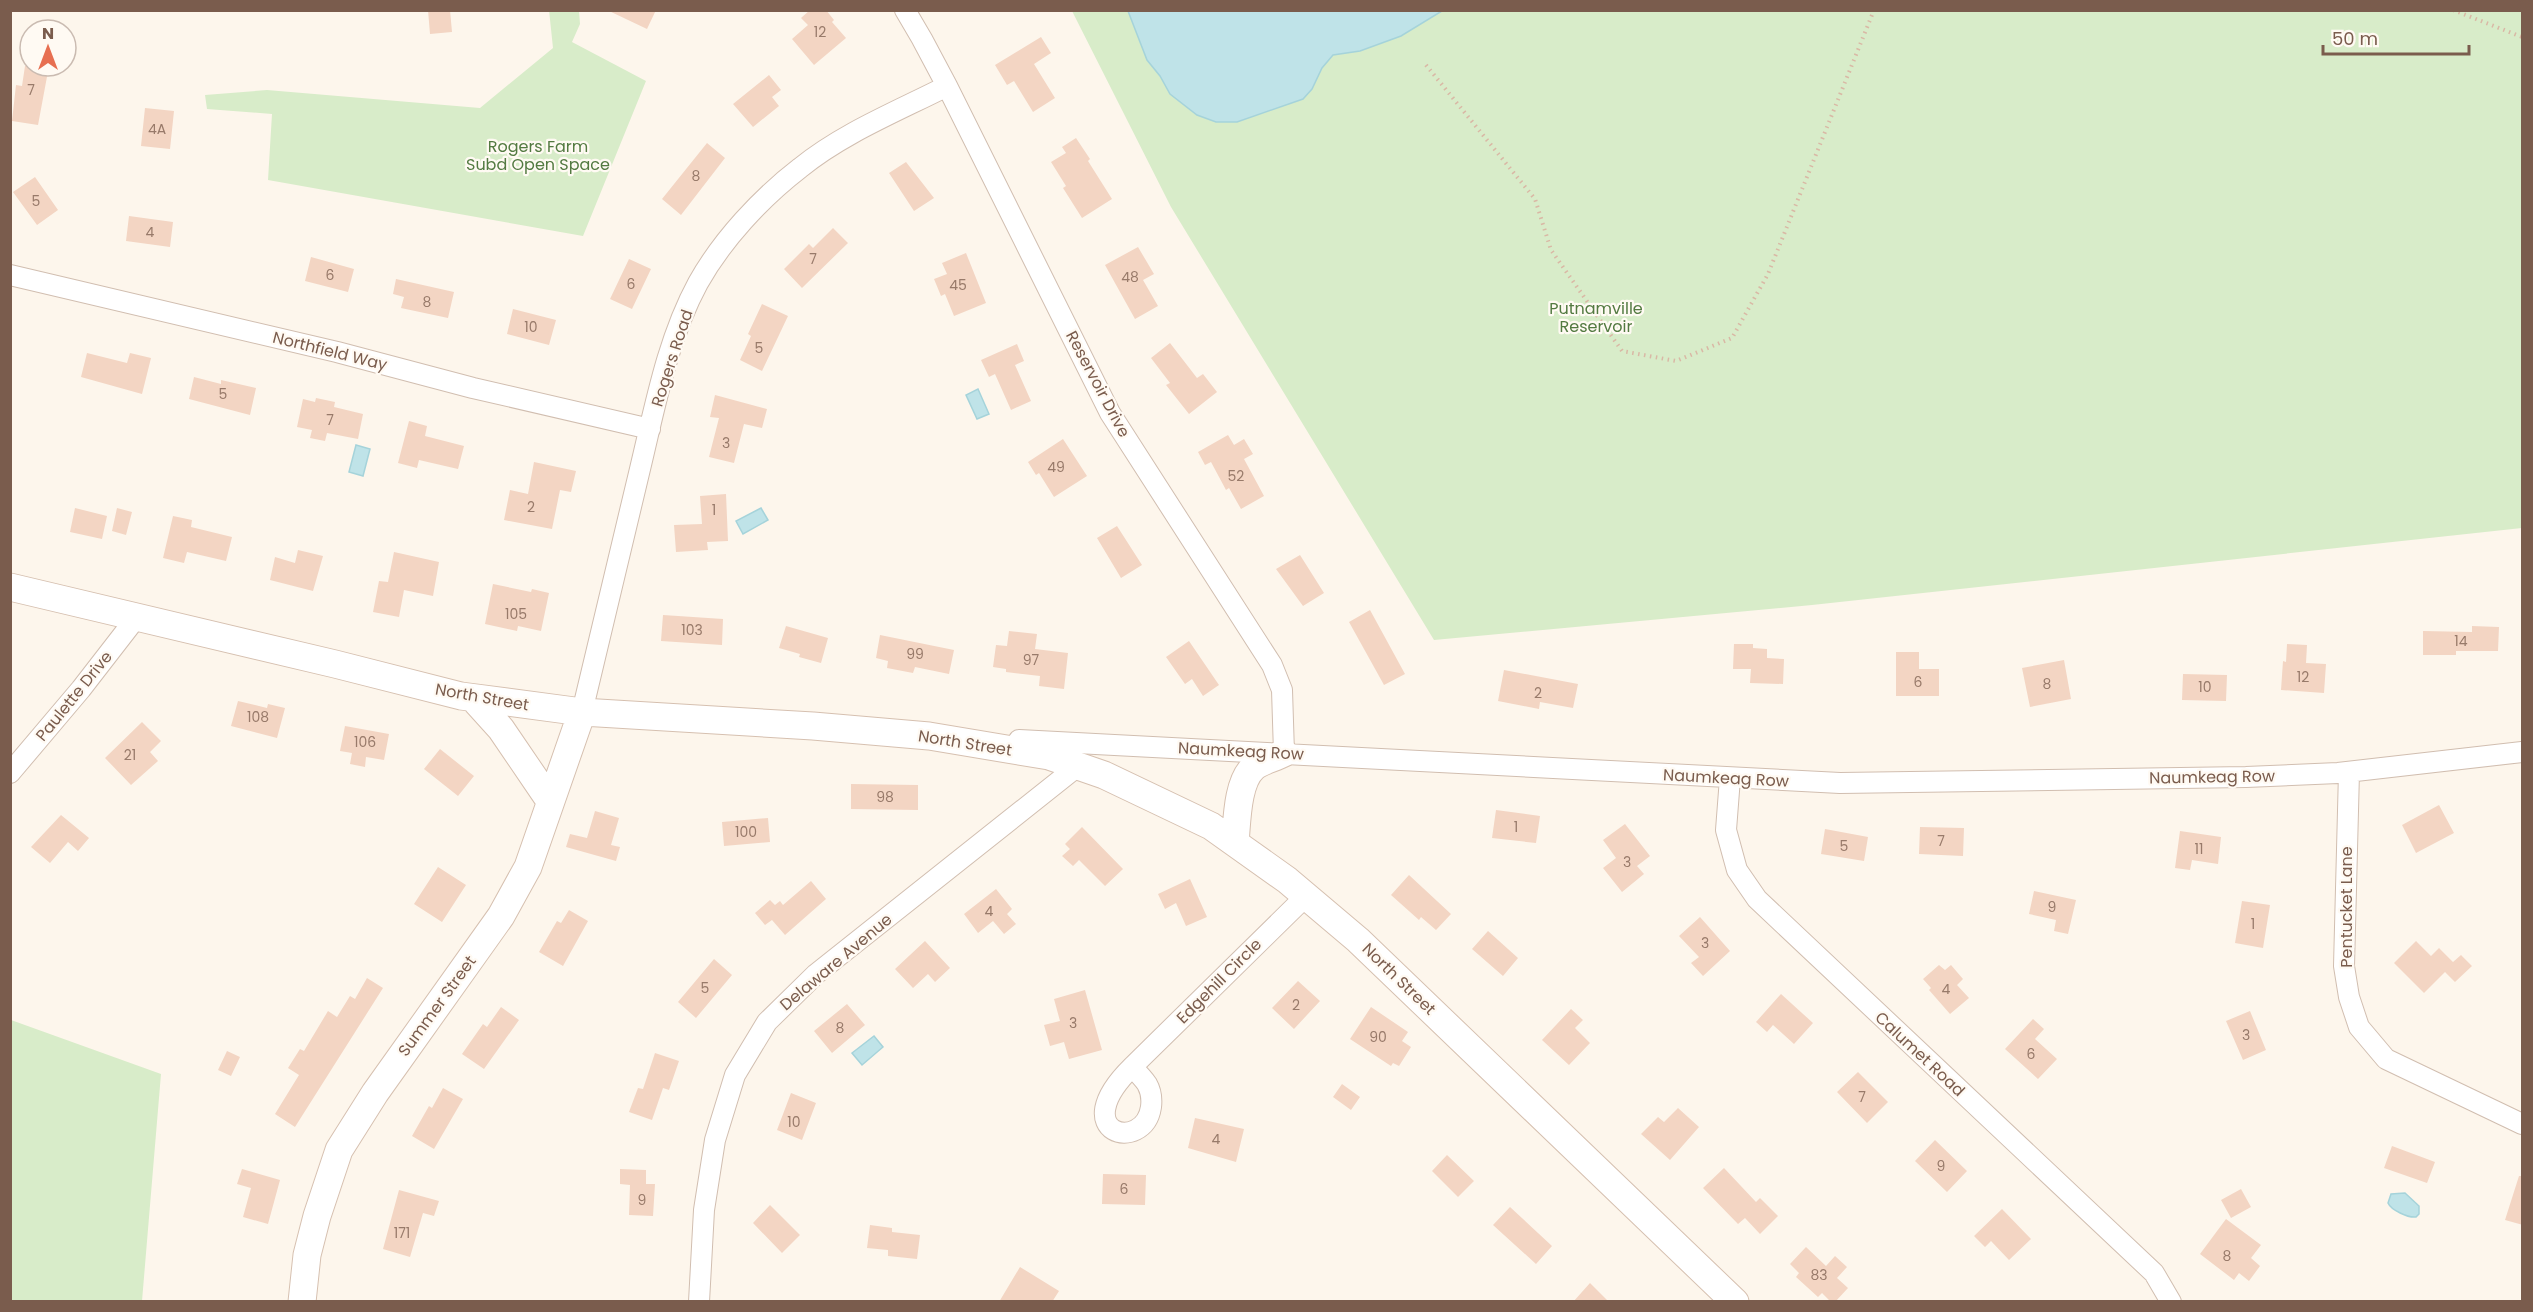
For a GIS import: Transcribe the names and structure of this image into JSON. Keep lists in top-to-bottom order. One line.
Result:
{"streets":{"street":["Northfield Way","Rogers Road","Reservoir Drive","Paulette Drive","North Street","Naumkeag Row","Pentucket Lane","Delaware Avenue","Edgehill Circle","Summer Street","Calumet Road"]},"crossings":[["Northfield Way","Rogers Road"],["Rogers Road","Reservoir Drive"],["Rogers Road","North Street"],["Rogers Road","Summer Street"],["Reservoir Drive","Naumkeag Row"],["Paulette Drive","North Street"],["North Street","Naumkeag Row"],["North Street","Delaware Avenue"],["North Street","Edgehill Circle"],["North Street","Summer Street"],["Naumkeag Row","Pentucket Lane"],["Naumkeag Row","Calumet Road"]],"parks":["Rogers Farm Subd Open Space","Putnamville Reservoir"],"house_numbers":["12","7","4A","8","5","4","7","6","48","6","45","8","10","5","5","7","3","49","52","2","1","105","103","14","99","97","12","6","8","10","2","108","106","21","98","1","100","7","5","11","3","9","4","1","3","5","4","2","3","8","3","90","6","7","10","4","9","6","9","171","8","83"],"scale_bar":"50 m","north":"top"}
